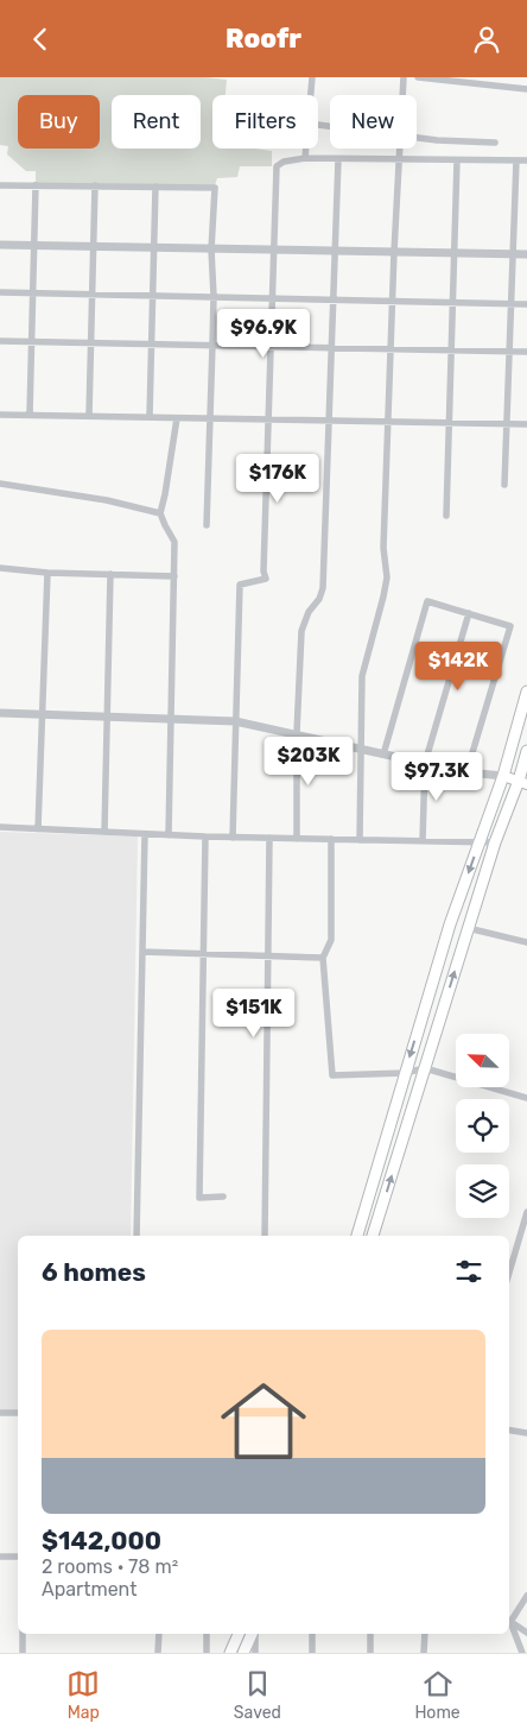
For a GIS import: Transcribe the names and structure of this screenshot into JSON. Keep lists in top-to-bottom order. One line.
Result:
{"north":"top left","page":{"header":"Roofr","chip":["Buy","Rent","Filters","New"],"price":["$96.9K","$176K","$142K","$203K","$97.3K","$151K"],"heading":"6 homes","list":[{"name":"$142,000","note":"2 rooms · 78 m² · Apartment"}],"tabs":["Map","Saved","Home"]}}
